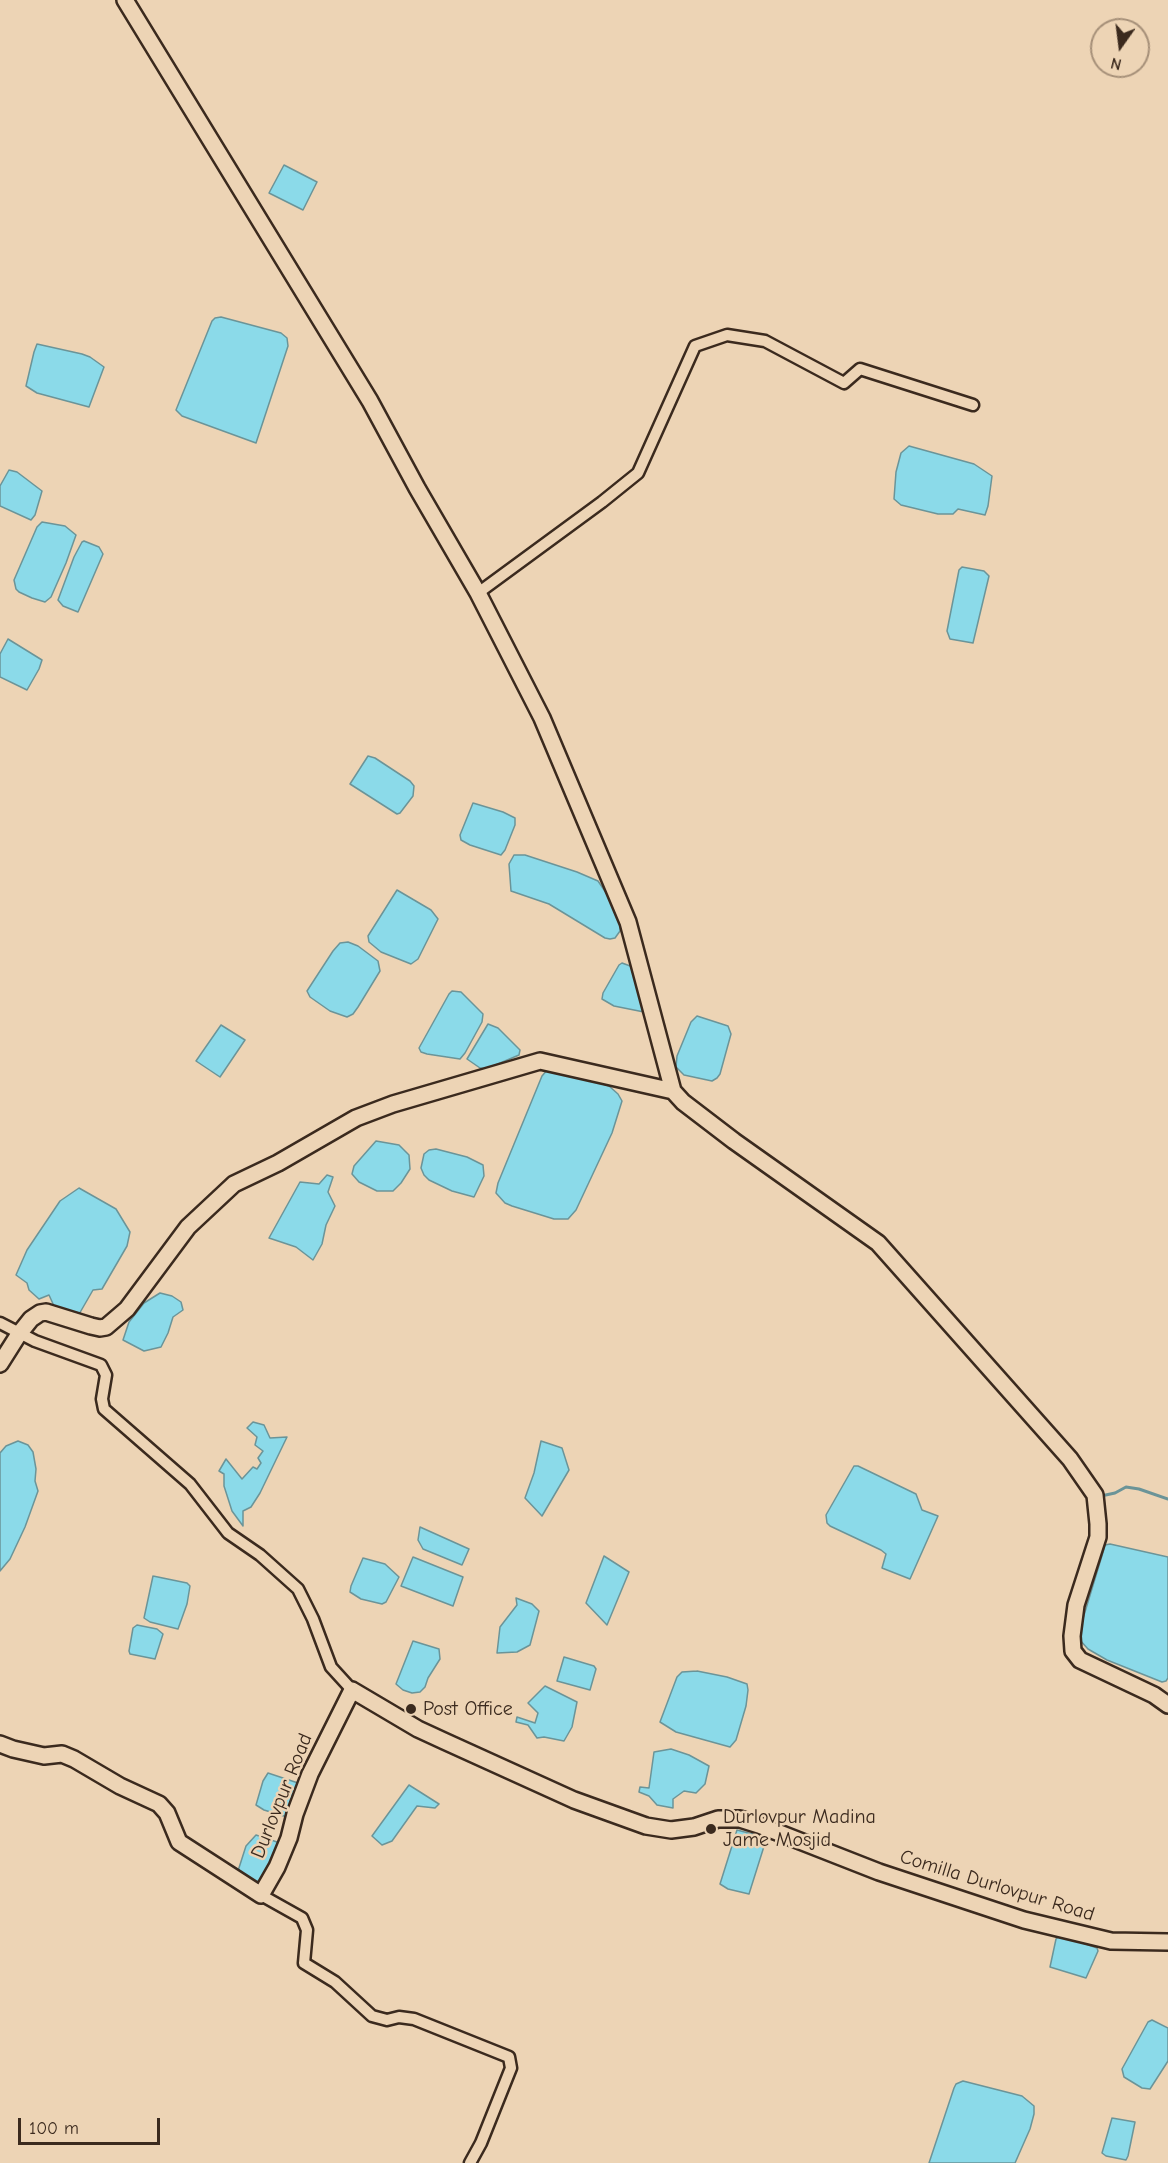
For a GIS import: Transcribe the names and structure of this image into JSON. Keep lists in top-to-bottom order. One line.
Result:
{"streets":{"street":["Durlovpur Road","Comilla Durlovpur Road"]},"crossings":[["Durlovpur Road","Comilla Durlovpur Road"]],"places":["Post Office","Durlovpur Madina Jame Mosjid"],"scale_bar":"100 m","north":"bottom"}
